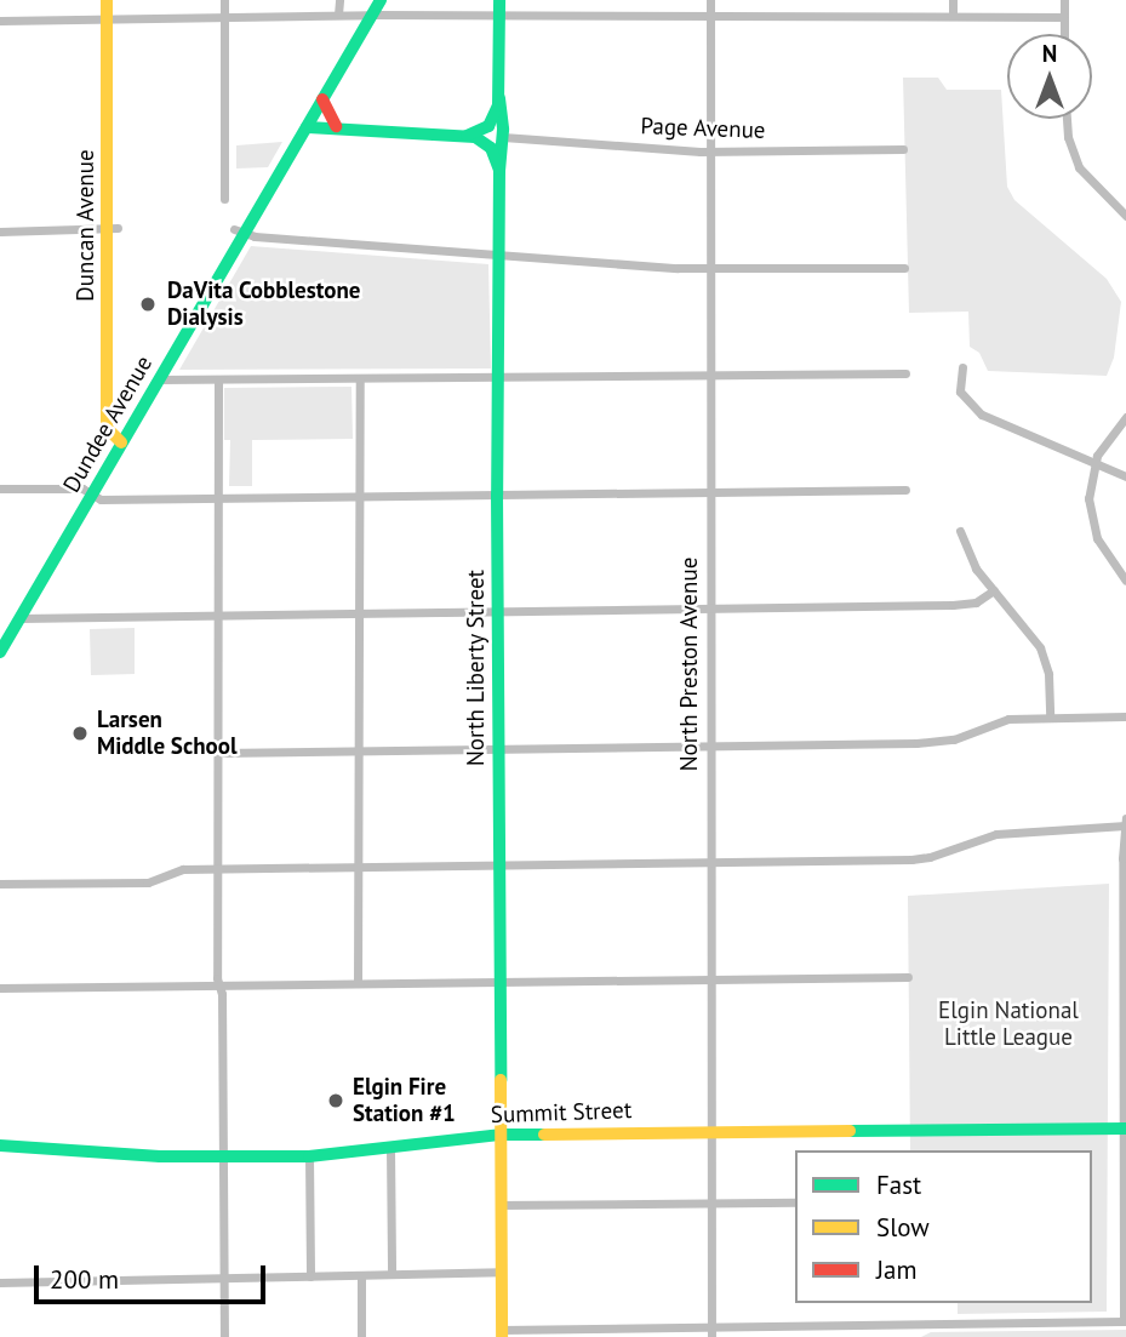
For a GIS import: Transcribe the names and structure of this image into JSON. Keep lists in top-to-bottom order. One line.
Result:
{"streets":{"main road":["Duncan Avenue","Dundee Avenue","North Liberty Street","Summit Street"],"street":["Page Avenue","North Preston Avenue"]},"crossings":[["Page Avenue","North Preston Avenue"],["Page Avenue","North Liberty Street"],["Duncan Avenue","Dundee Avenue"],["North Preston Avenue","Summit Street"],["North Liberty Street","Summit Street"]],"parks":["Elgin National Little League"],"places":["DaVita Cobblestone Dialysis","Larsen Middle School","Elgin Fire Station #1"],"legend":["Fast","Slow","Jam"],"scale_bar":"200 m","north":"top"}
